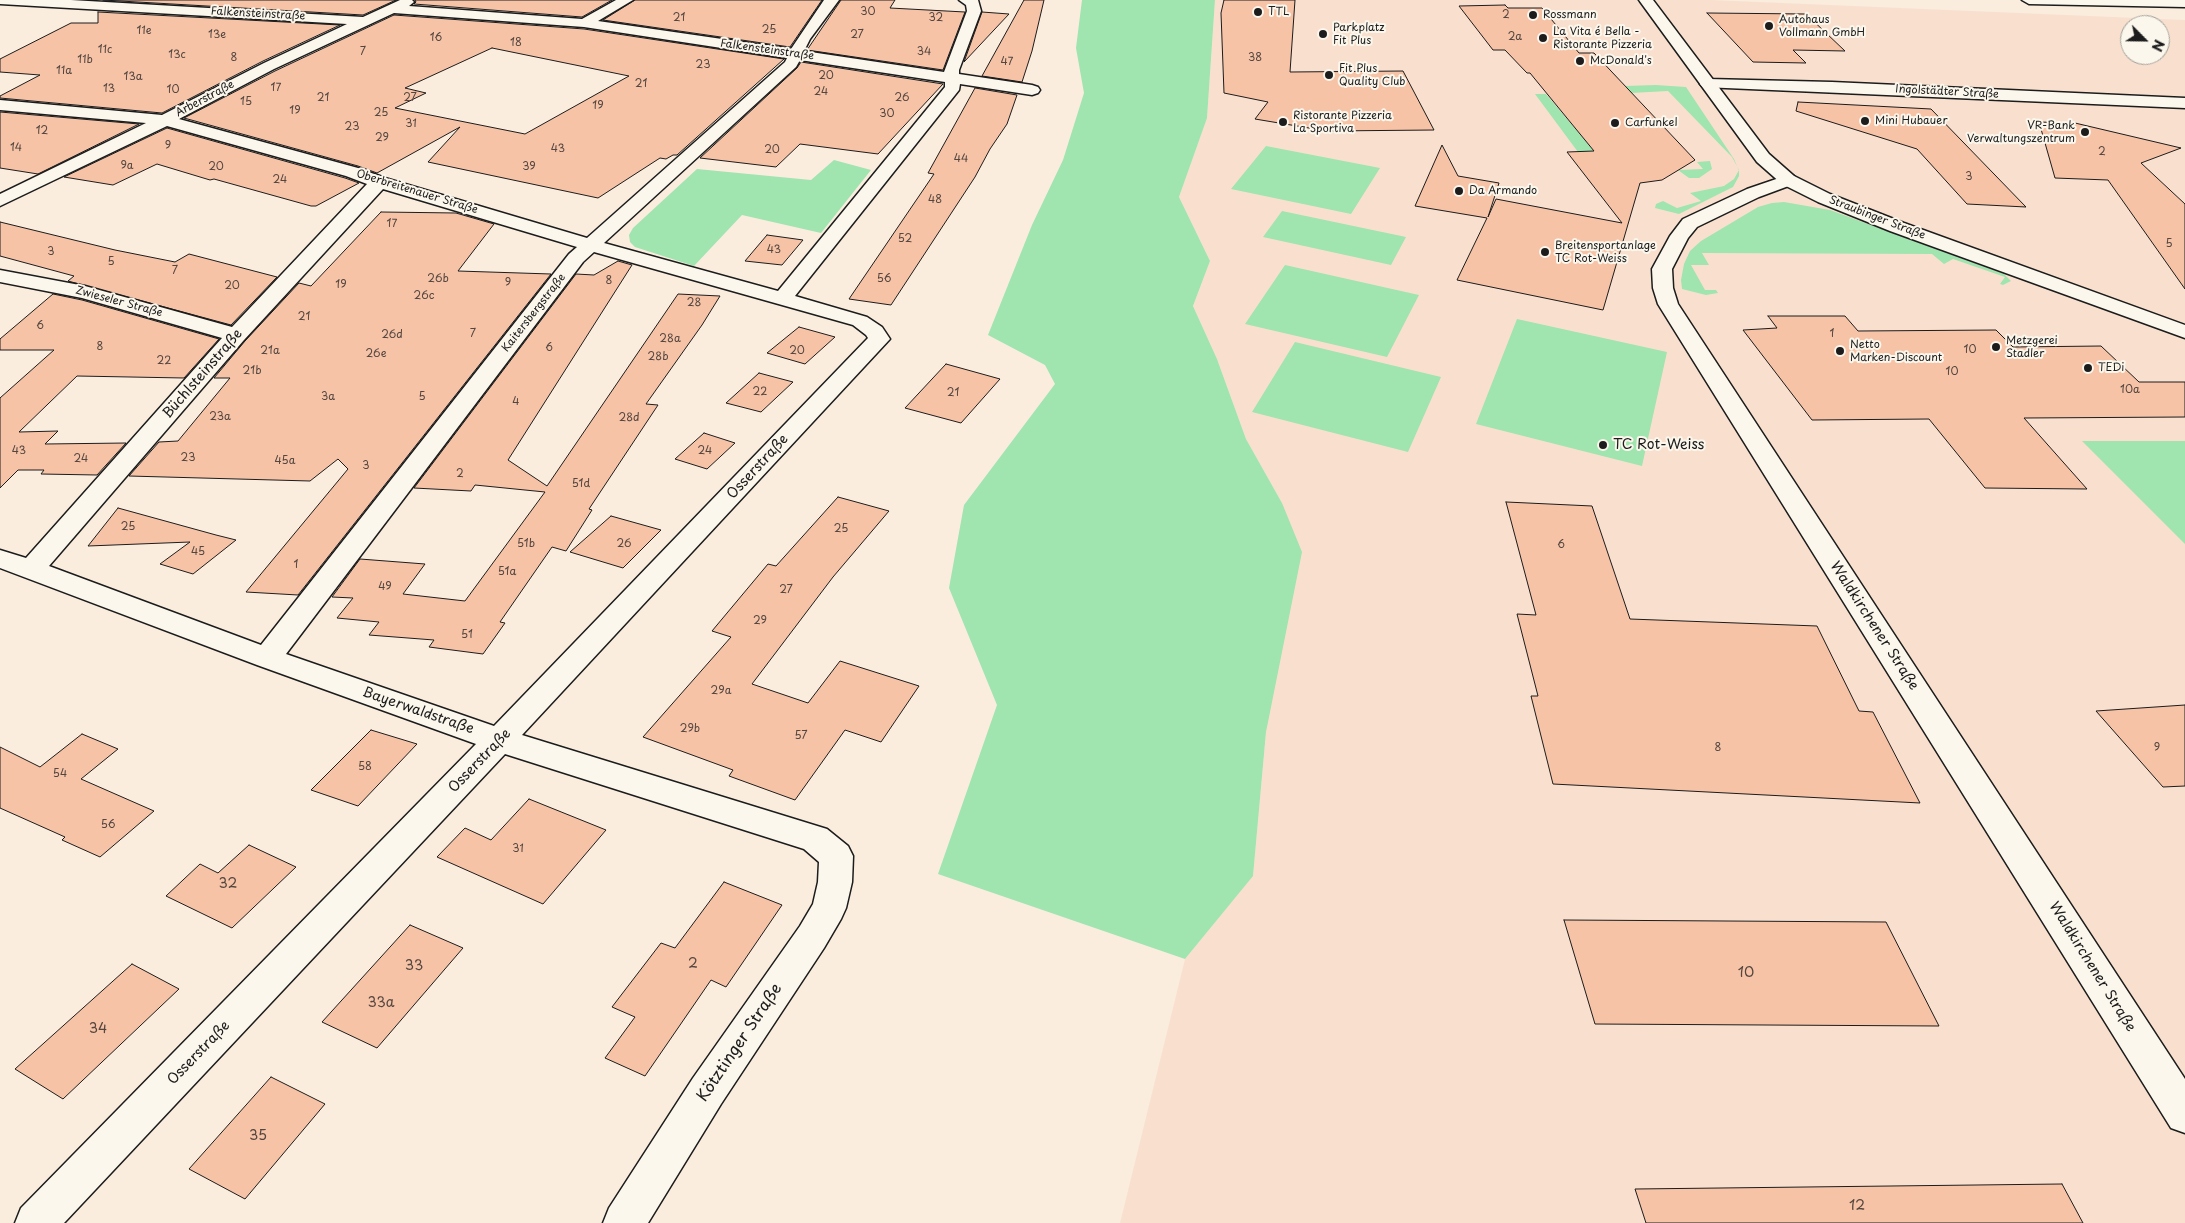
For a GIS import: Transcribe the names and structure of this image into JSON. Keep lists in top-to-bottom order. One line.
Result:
{"streets":{"street":["Falkensteinstraße","Ingolstädter Straße","Arberstraße","Oberbreitenauer Straße","Straubinger Straße","Zwieseler Straße","Kaitersbergstraße","Büchlsteinstraße","Osserstraße","Waldkirchener Straße","Bayerwaldstraße","Kötztinger Straße"]},"crossings":[["Falkensteinstraße","Arberstraße"],["Falkensteinstraße","Kaitersbergstraße"],["Ingolstädter Straße","Straubinger Straße"],["Arberstraße","Oberbreitenauer Straße"],["Oberbreitenauer Straße","Kaitersbergstraße"],["Oberbreitenauer Straße","Büchlsteinstraße"],["Oberbreitenauer Straße","Osserstraße"],["Straubinger Straße","Waldkirchener Straße"],["Zwieseler Straße","Büchlsteinstraße"],["Kaitersbergstraße","Bayerwaldstraße"],["Büchlsteinstraße","Bayerwaldstraße"],["Osserstraße","Bayerwaldstraße"],["Bayerwaldstraße","Kötztinger Straße"]],"places":["TTL","Rossmann","Autohaus Vollmann GmbH","Parkplatz Fit Plus","La Vita é Bella - Ristorante Pizzeria","McDonald's","Fit Plus Quality Club","Mini Hubauer","Ristorante Pizzeria La Sportiva","Carfunkel","VR-Bank Verwaltungszentrum","Da Armando","Breitensportanlage TC Rot-Weiss","Metzgerei Stadler","Netto Marken-Discount","TEDi","TC Rot-Weiss"],"house_numbers":["30","2","21","32","25","11e","13e","27","2a","16","18","11c","7","34","13c","8","38","11b","47","23","11a","20","13a","21","17","13","10","24","21","27","26","15","19","19","25","30","31","23","12","29","9","14","43","20","2","44","9a","20","39","3","24","48","17","52","5","43","3","5","7","26b","56","8","9","19","20","26c","28","21","6","7","1","26d","28a","8","6","10","21a","20","26e","28b","22","21b","10","10a","22","21","3a","5","4","23a","28d","43","24","23","24","45a","3","2","51d","25","25","51b","26","6","45","1","51a","49","27","29","51","29a","29b","57","8","9","58","54","56","31","32","2","33","10","33a","34","35","12"],"north":"bottom right"}
